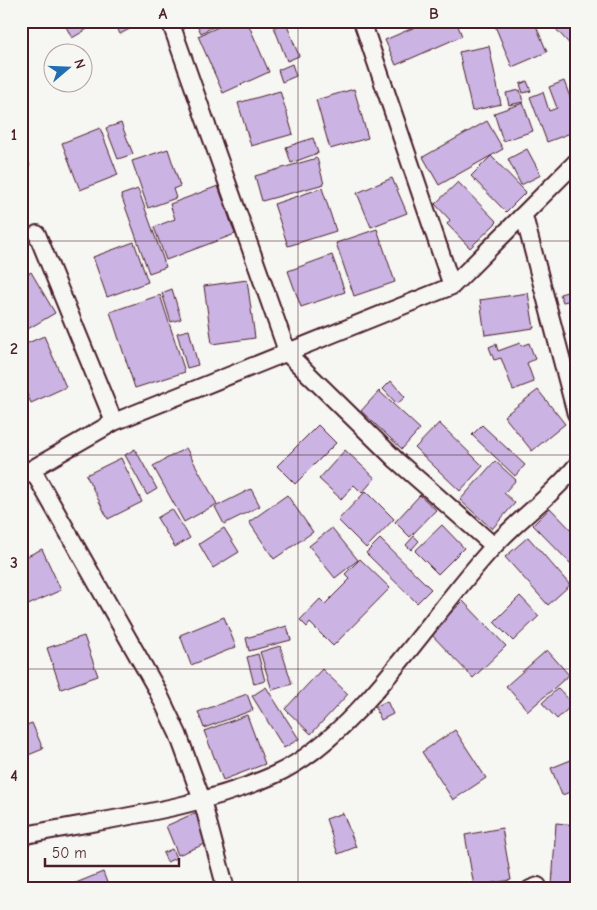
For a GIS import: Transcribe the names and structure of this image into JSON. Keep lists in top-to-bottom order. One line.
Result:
{"scale_bar":"50 m","north":"right","grid":{"columns":["A","B"],"rows":["1","2","3","4"]}}
